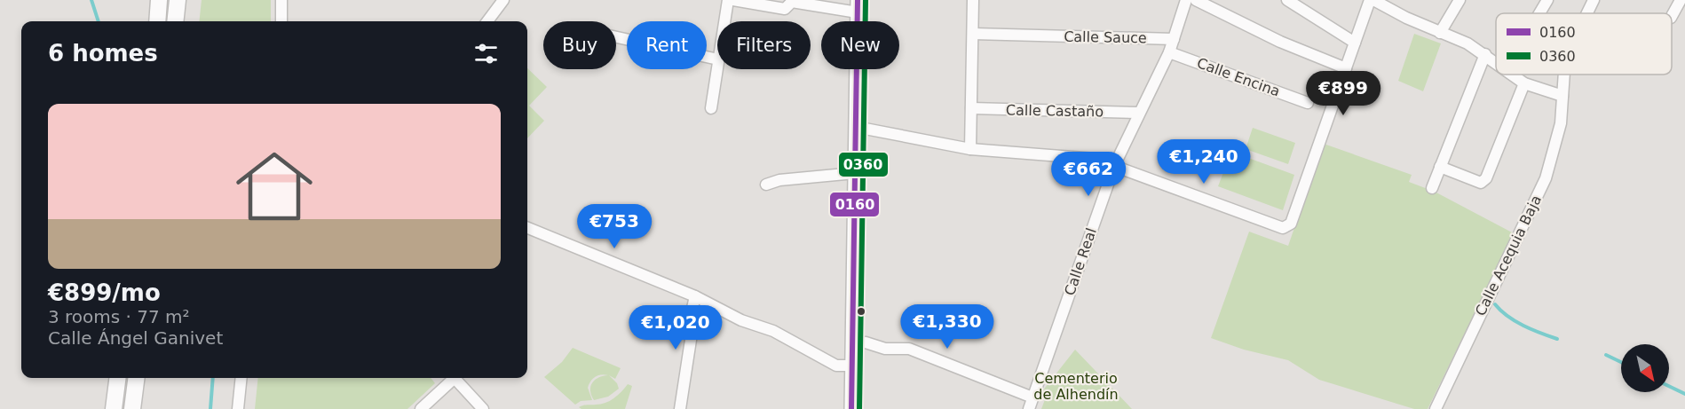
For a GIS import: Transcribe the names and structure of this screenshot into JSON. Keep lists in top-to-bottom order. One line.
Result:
{"streets":{"street":["Calle Sauce","Calle Encina","Calle Castaño","Calle Acequia Baja","Calle Real"]},"crossings":[["Calle Sauce","Calle Real"],["Calle Encina","Calle Real"],["Calle Castaño","Calle Real"]],"parks":["Cementerio de Alhendín"],"lines":["transit line 0160","transit line 0360"],"legend":["0160","0360"],"north":"bottom right","page":{"chip":["Buy","Rent","Filters","New"],"heading":"6 homes","price":["€899","€1,240","€662","€753","€1,330","€1,020"],"list":[{"name":"€899/mo","note":"3 rooms · 77 m² · Calle Ángel Ganivet"}]}}
